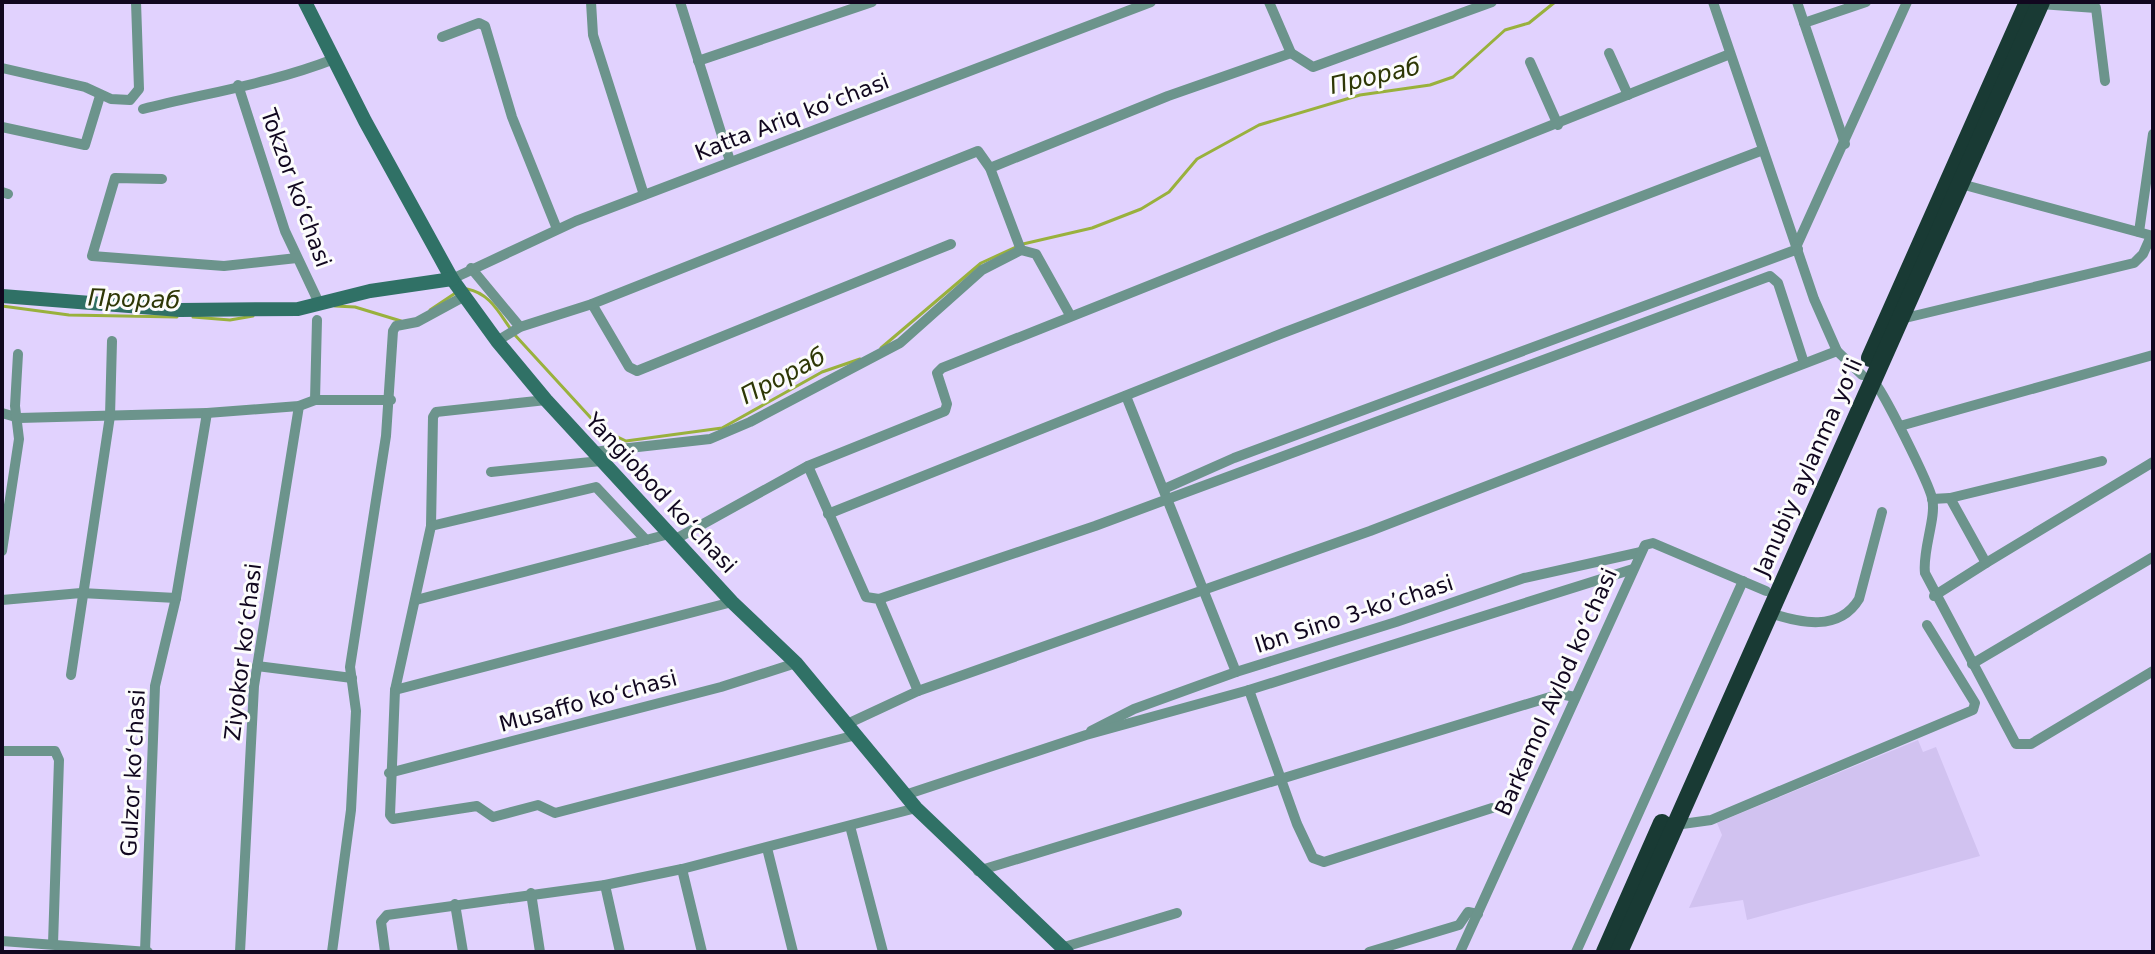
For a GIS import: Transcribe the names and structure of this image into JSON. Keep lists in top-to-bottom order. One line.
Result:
{"streets":{"highway":["Janubiy aylanma yoʻli"],"street":["Katta Ariq koʻchasi","Tokzor koʻchasi","Yangiobod koʻchasi","Ibn Sino 3-koʼchasi","Ziyokor koʻchasi","Barkamol Avlod koʻchasi","Musaffo koʻchasi","Gulzor koʻchasi"]},"crossings":[["Katta Ariq koʻchasi","Yangiobod koʻchasi"],["Tokzor koʻchasi","Yangiobod koʻchasi"],["Janubiy aylanma yoʻli","Barkamol Avlod koʻchasi"],["Yangiobod koʻchasi","Ibn Sino 3-koʼchasi"],["Yangiobod koʻchasi","Musaffo koʻchasi"],["Ibn Sino 3-koʼchasi","Barkamol Avlod koʻchasi"]],"water":["Прораб"]}
